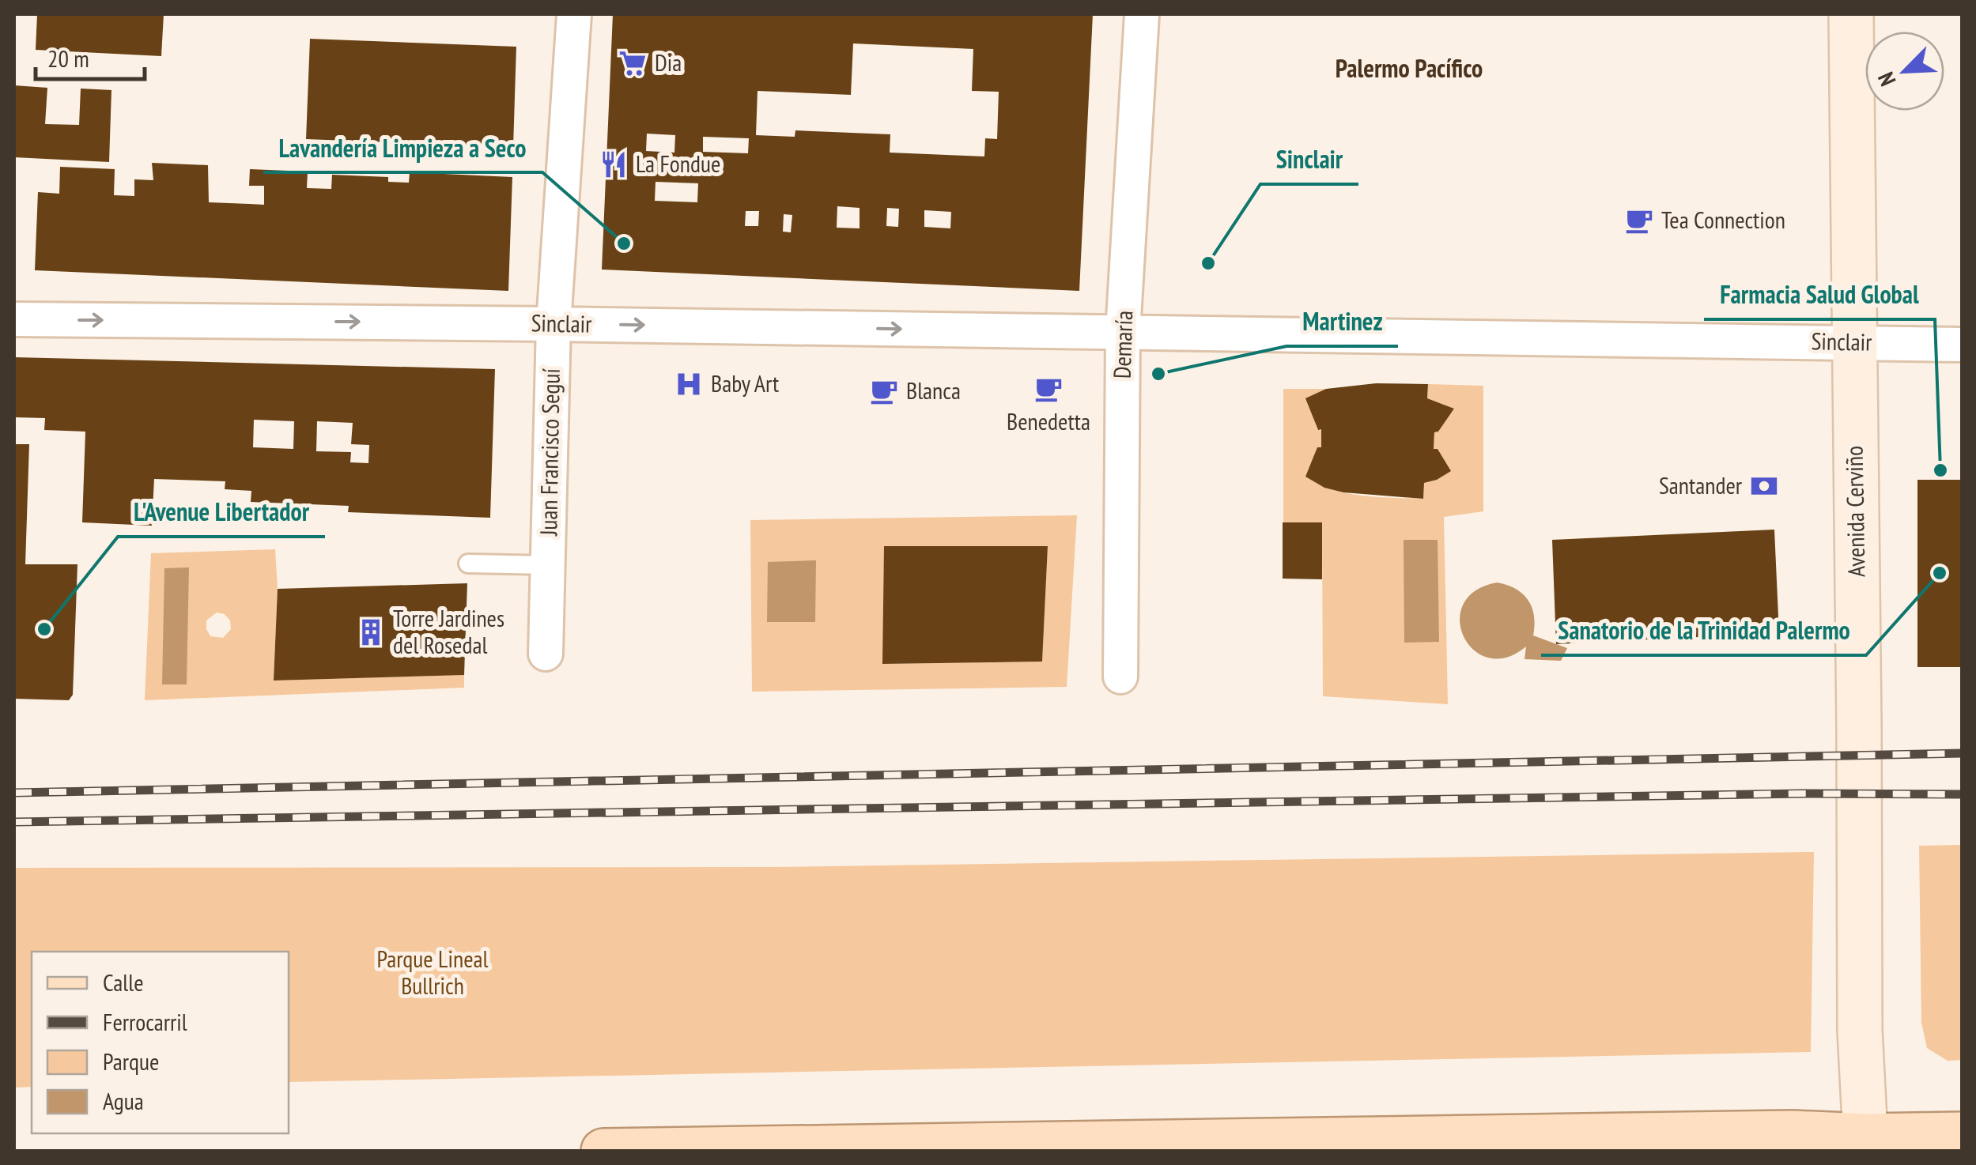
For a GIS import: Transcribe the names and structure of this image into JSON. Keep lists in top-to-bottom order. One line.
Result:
{"streets":{"main road":["Avenida Cerviño"],"street":["Sinclair","Demaría","Juan Francisco Seguí"]},"crossings":[["Sinclair","Demaría"],["Sinclair","Juan Francisco Seguí"],["Sinclair","Avenida Cerviño"]],"one_way":["Sinclair"],"districts":["Palermo Pacífico"],"parks":["Parque Lineal Bullrich"],"places":{"supermarket":["Dia"],"restaurant":["La Fondue"],"cafe":["Tea Connection","Benedetta","Blanca"],"other":["Lavandería Limpieza a Seco","Sinclair","Martinez","Farmacia Salud Global","Sanatorio de la Trinidad Palermo","L'Avenue Libertador"],"hospital":["Baby Art"],"bank":["Santander"],"building":["Torre Jardines del Rosedal"]},"legend":["Calle","Ferrocarril","Parque","Agua"],"scale_bar":"20 m","north":"bottom left"}
